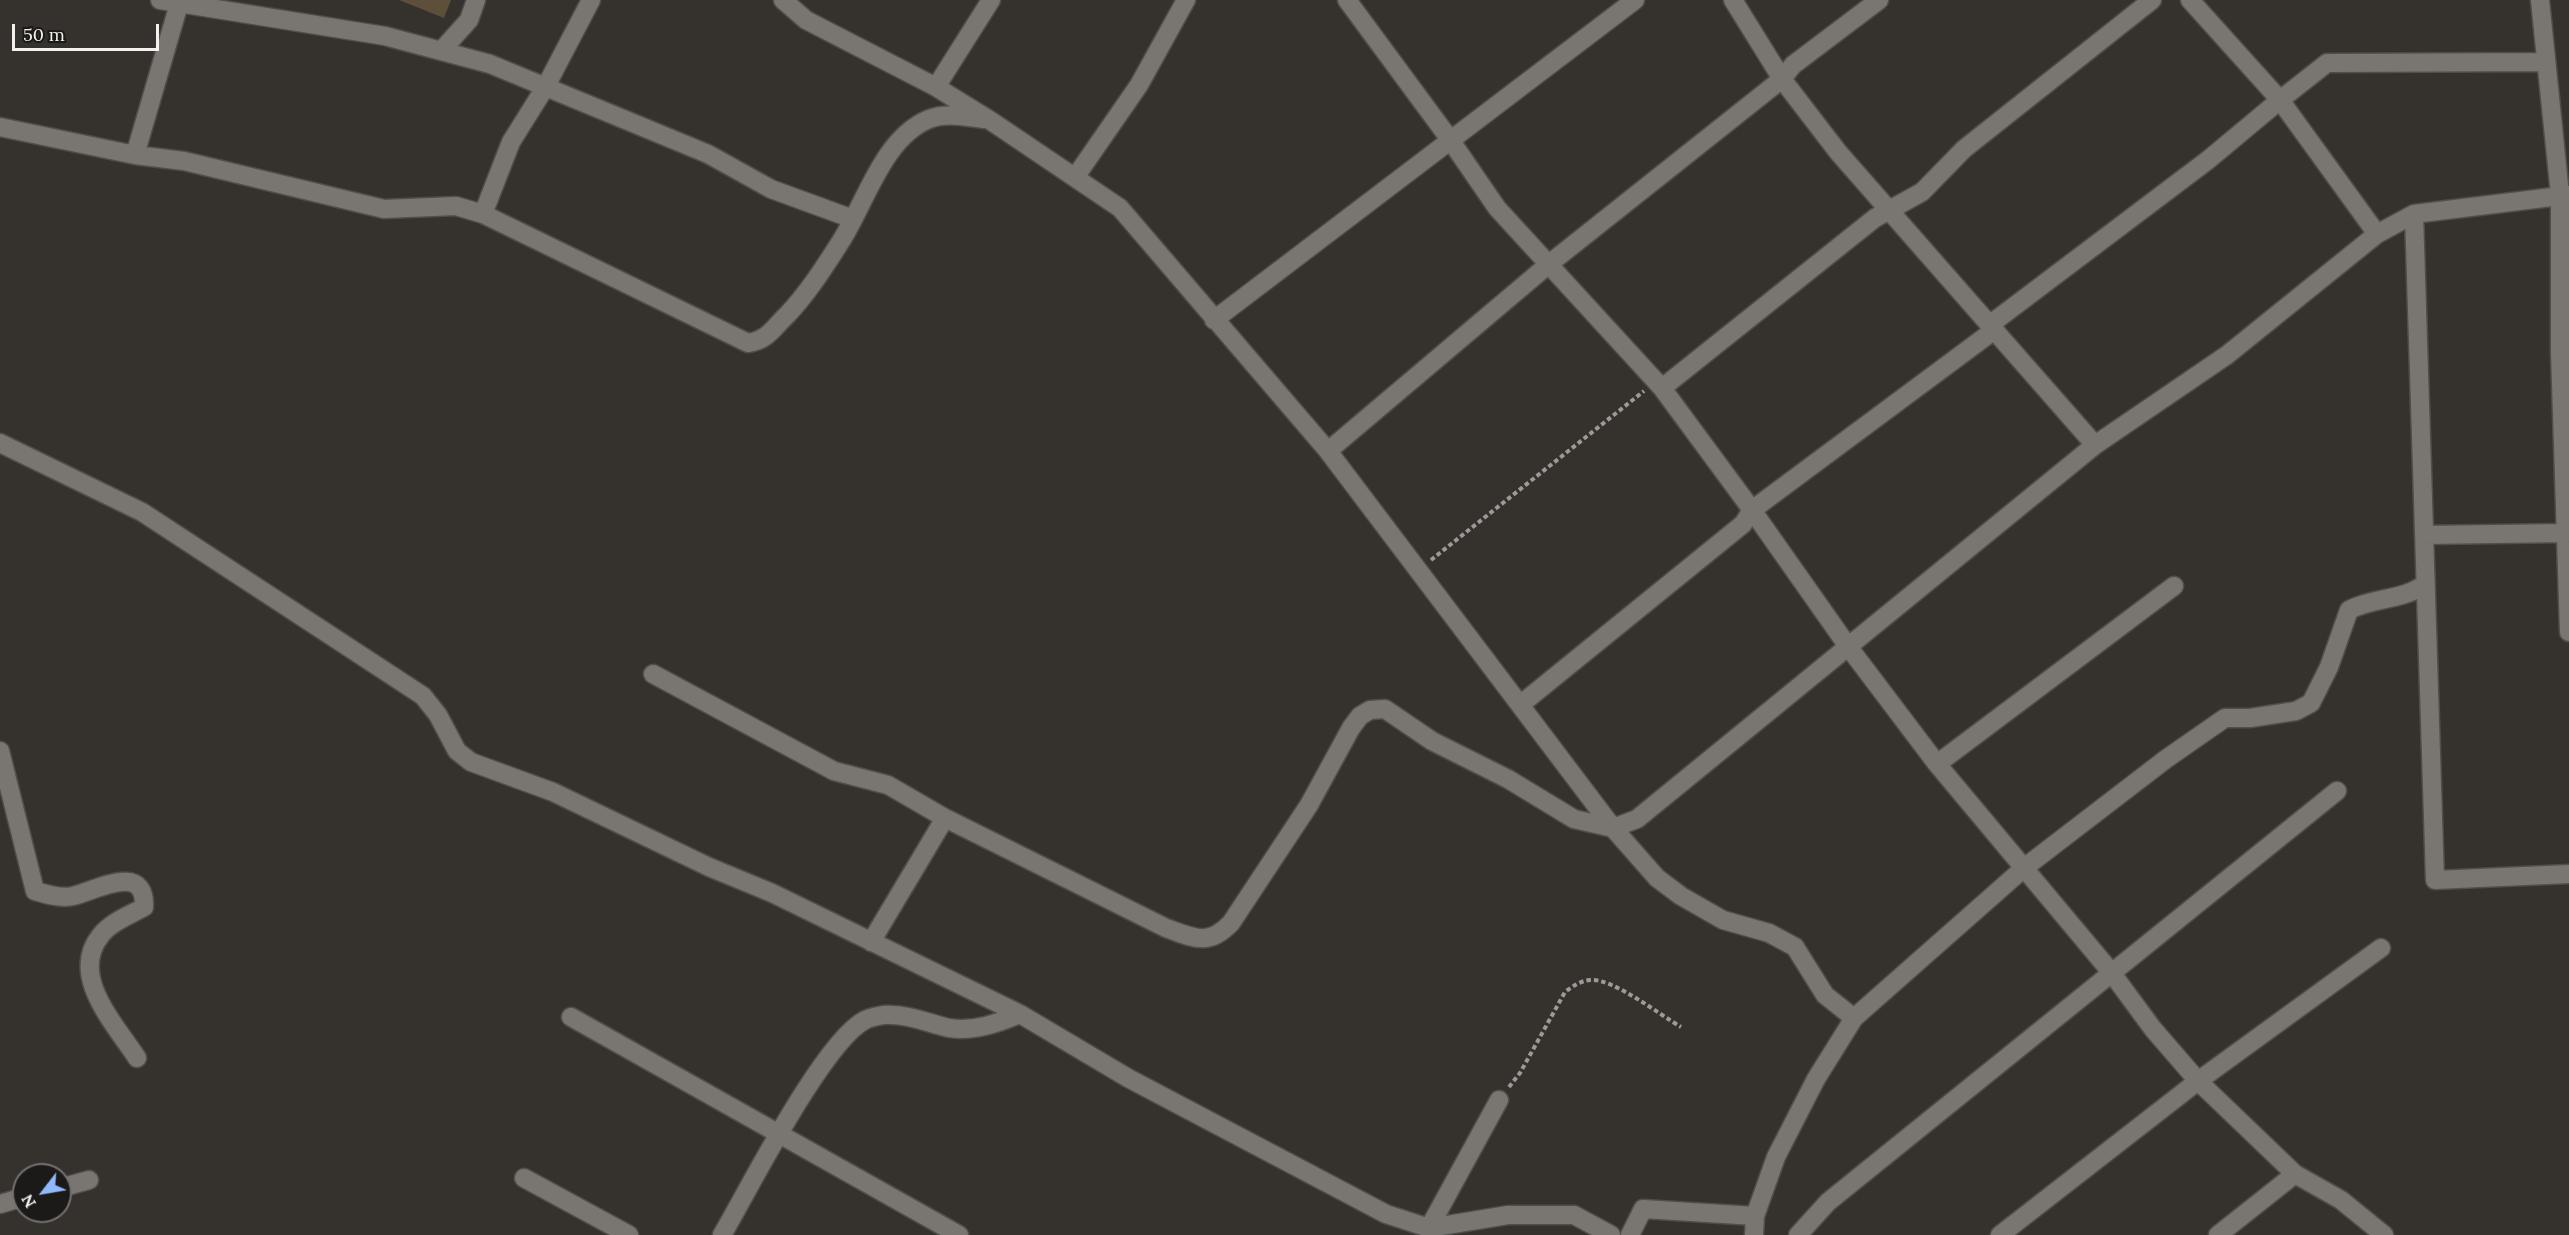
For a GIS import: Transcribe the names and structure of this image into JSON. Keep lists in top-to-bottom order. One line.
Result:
{"scale_bar":"50 m","north":"bottom left"}
